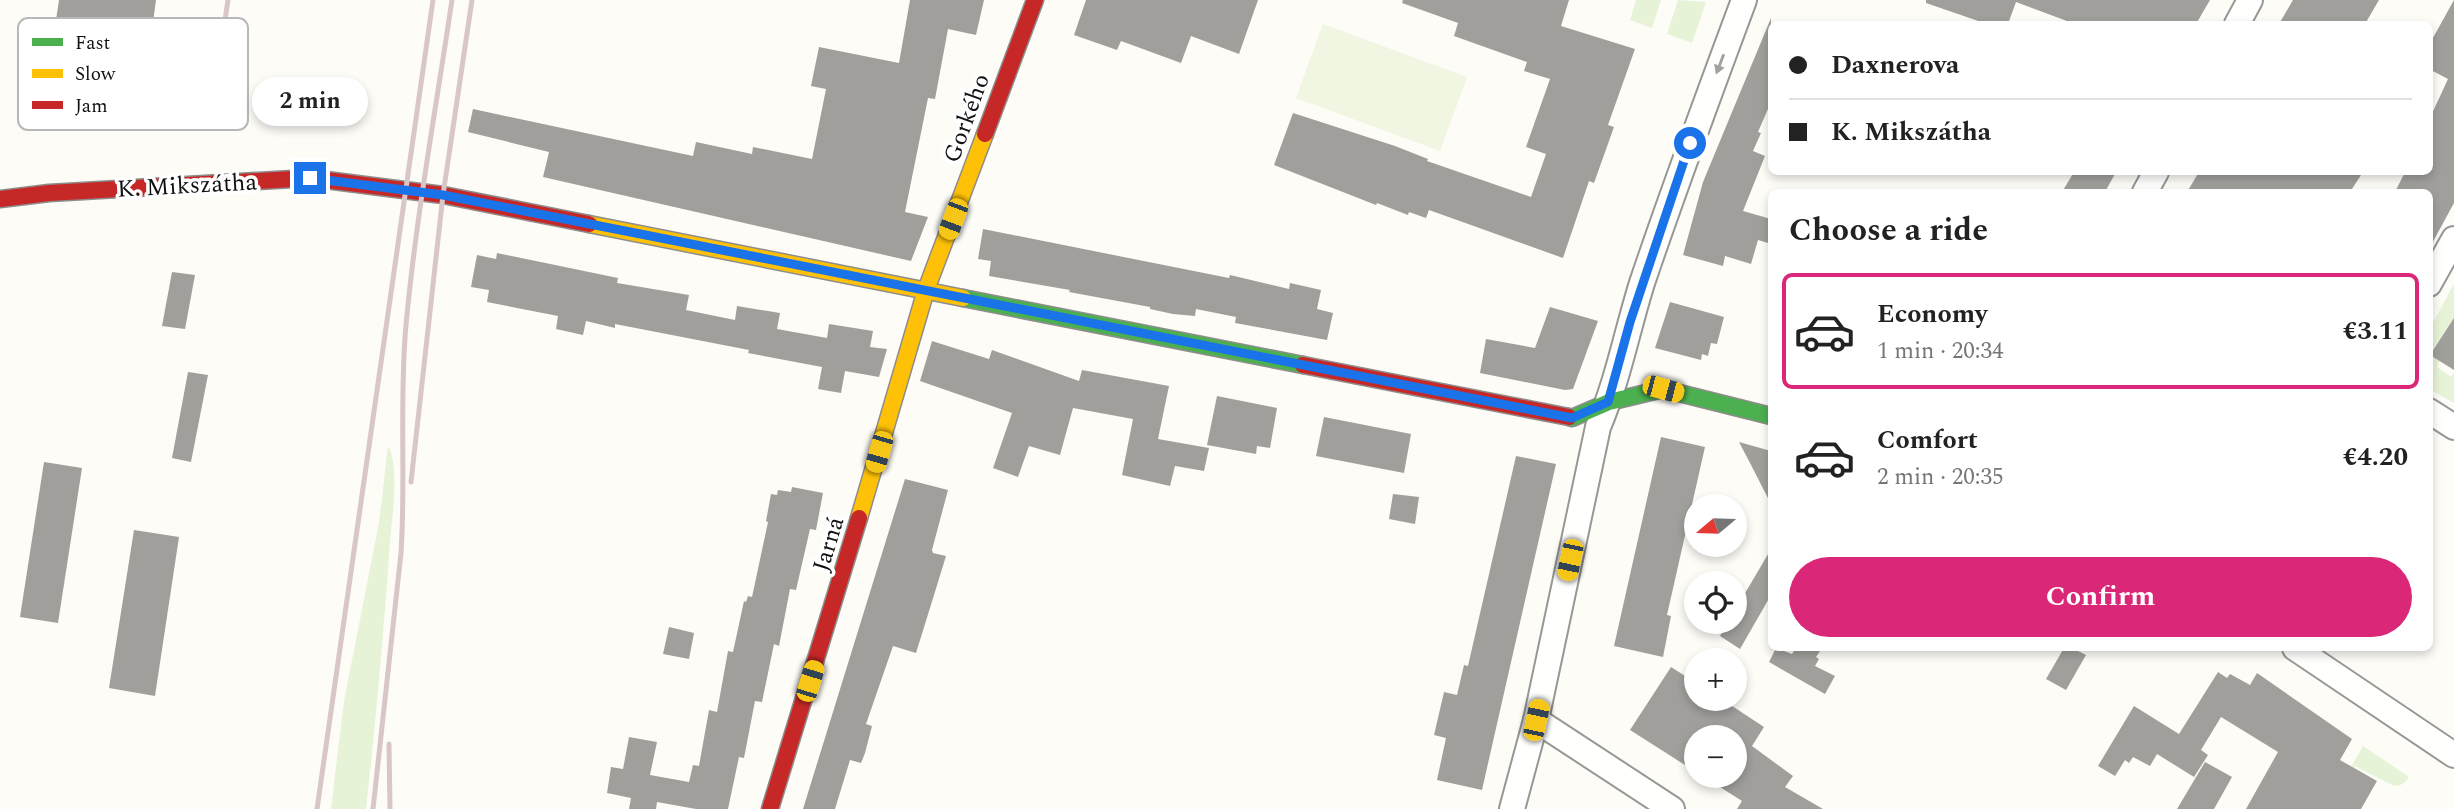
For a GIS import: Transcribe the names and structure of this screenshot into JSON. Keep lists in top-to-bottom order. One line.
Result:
{"streets":{"street":["Gorkého","K. Mikszátha","Jarná"]},"crossings":[["Gorkého","K. Mikszátha"],["Gorkého","Jarná"],["K. Mikszátha","Jarná"]],"legend":["Fast","Slow","Jam"],"north":"left","page":{"banner":["Daxnerova","K. Mikszátha"],"bubble":"2 min","heading":"Choose a ride","list":[{"name":"Economy","note":"1 min · 20:34","value":"€3.11"},{"name":"Comfort","note":"2 min · 20:35","value":"€4.20"}],"map_buttons":["+","−"],"buttons":"Confirm"}}
